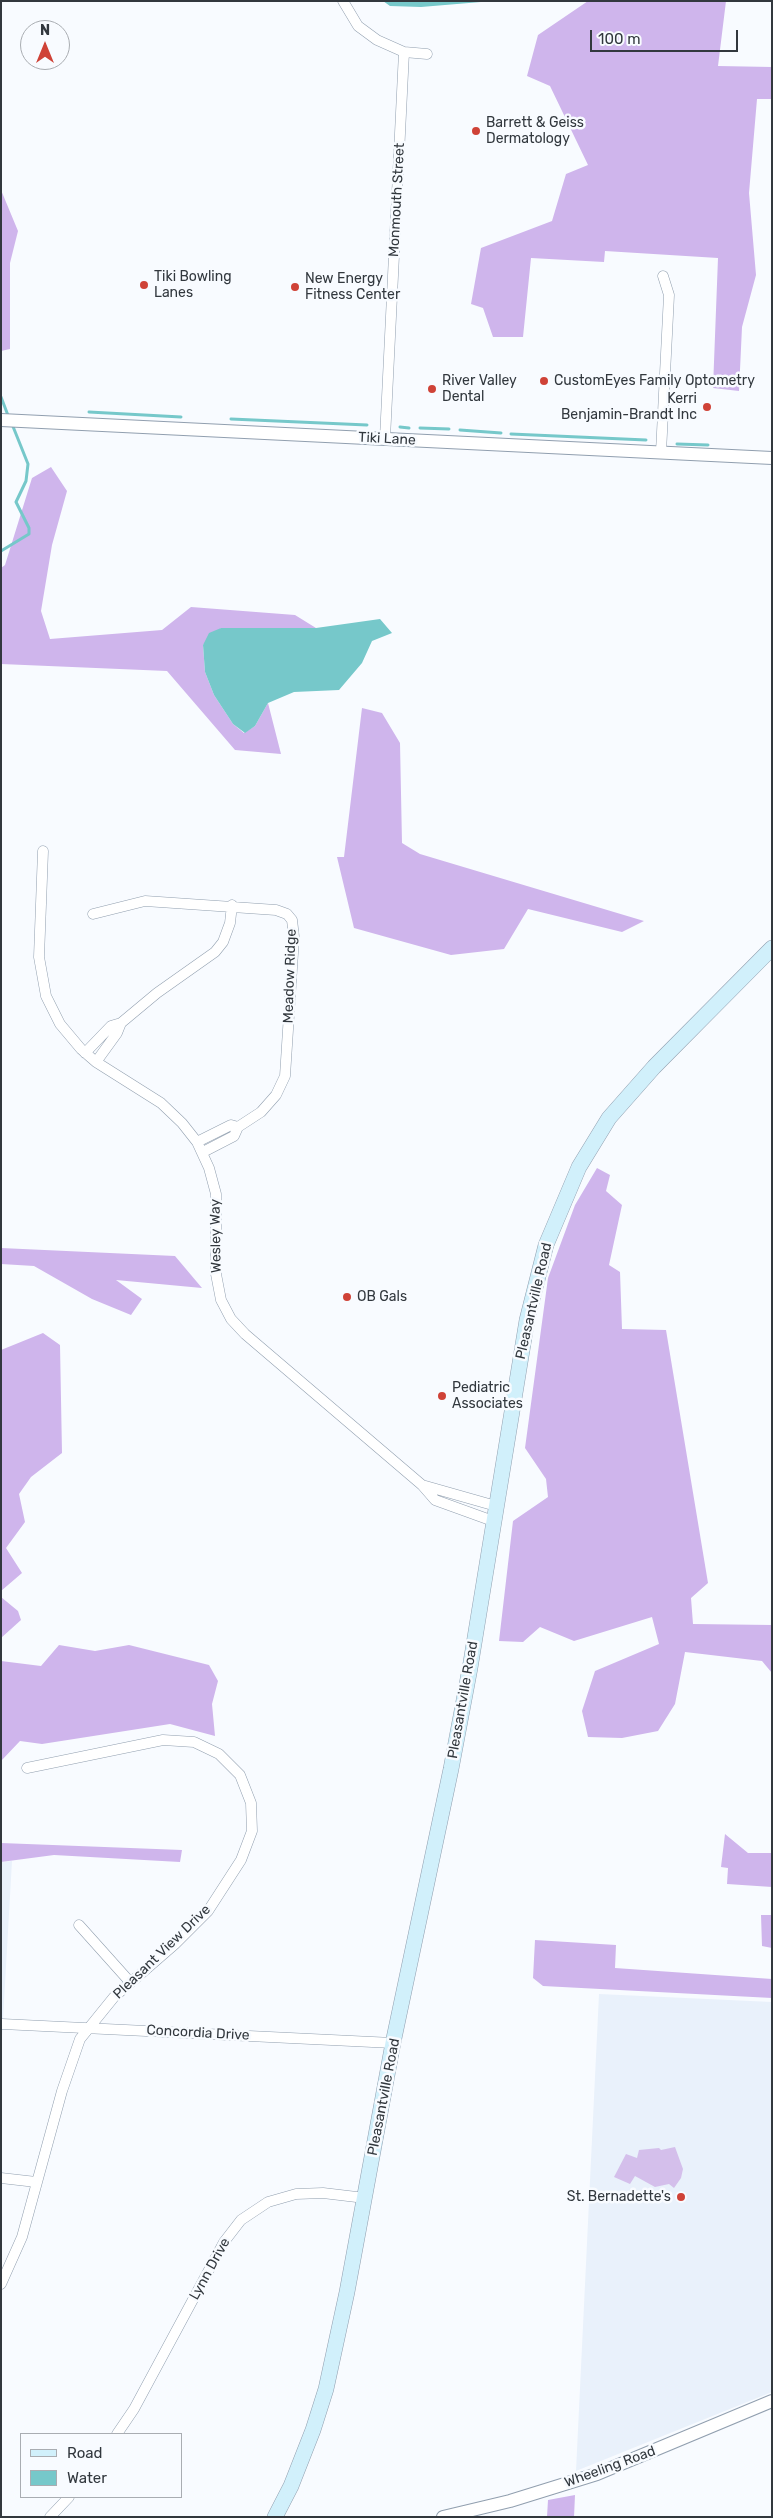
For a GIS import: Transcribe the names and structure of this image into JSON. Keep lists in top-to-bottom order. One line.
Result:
{"streets":{"main road":["Pleasantville Road"],"street":["Monmouth Street","Tiki Lane","Meadow Ridge","Wesley Way","Pleasant View Drive","Concordia Drive","Lynn Drive","Wheeling Road"]},"crossings":[["Monmouth Street","Tiki Lane"],["Meadow Ridge","Wesley Way"],["Wesley Way","Pleasantville Road"],["Pleasantville Road","Concordia Drive"],["Pleasantville Road","Lynn Drive"],["Pleasant View Drive","Concordia Drive"]],"places":["Barrett & Geiss Dermatology","Tiki Bowling Lanes","New Energy Fitness Center","CustomEyes Family Optometry","River Valley Dental","Kerri Benjamin-Brandt Inc","OB Gals","Pediatric Associates","St. Bernadette's"],"legend":["Road","Water"],"scale_bar":"100 m","north":"top"}
